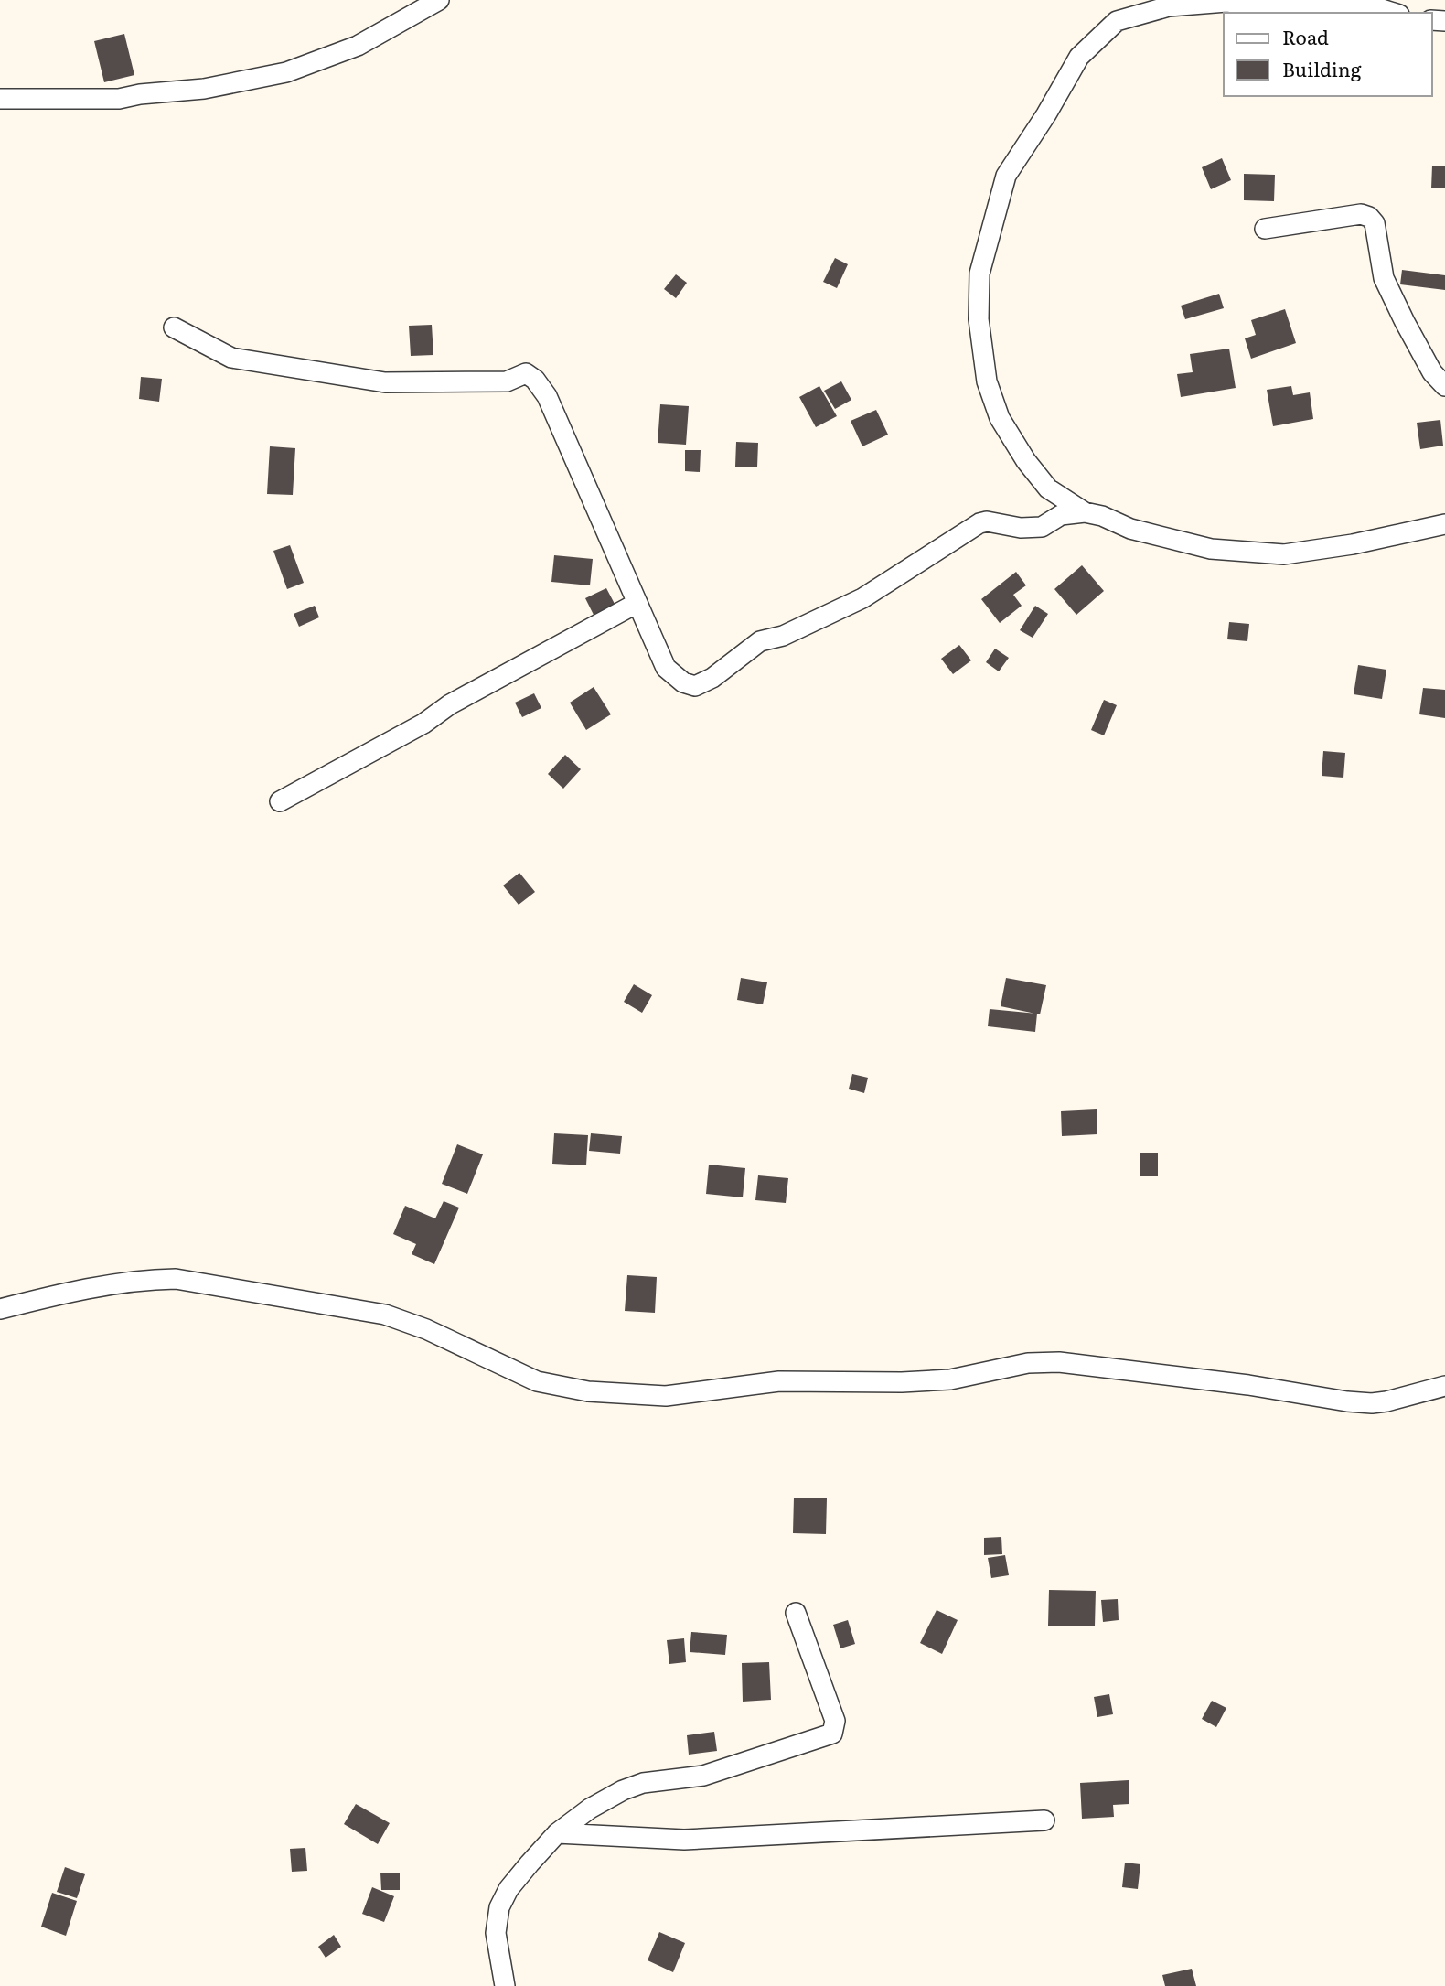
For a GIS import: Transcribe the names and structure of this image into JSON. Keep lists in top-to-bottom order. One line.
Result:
{"legend":["Road","Building"]}
